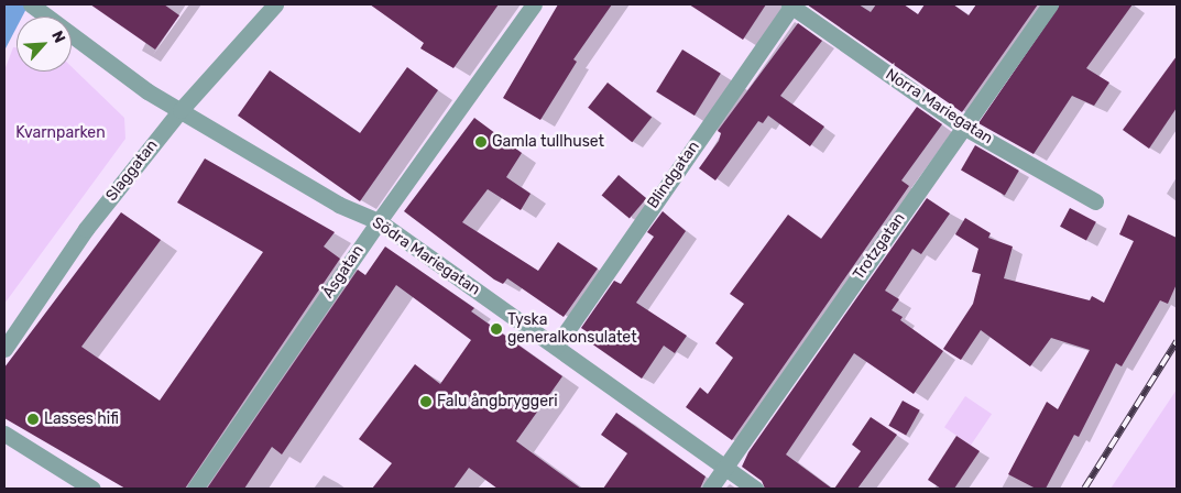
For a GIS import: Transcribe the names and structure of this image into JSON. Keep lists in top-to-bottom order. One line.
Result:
{"streets":{"street":["Norra Mariegatan","Slaggatan","Blindgatan","Trotzgatan","Södra Mariegatan","Åsgatan"]},"crossings":[["Norra Mariegatan","Blindgatan"],["Norra Mariegatan","Trotzgatan"],["Slaggatan","Södra Mariegatan"],["Blindgatan","Södra Mariegatan"],["Trotzgatan","Södra Mariegatan"],["Södra Mariegatan","Åsgatan"]],"parks":["Kvarnparken"],"places":["Gamla tullhuset","Tyska generalkonsulatet","Falu ångbryggeri","Lasses hifi"],"north":"top right"}
